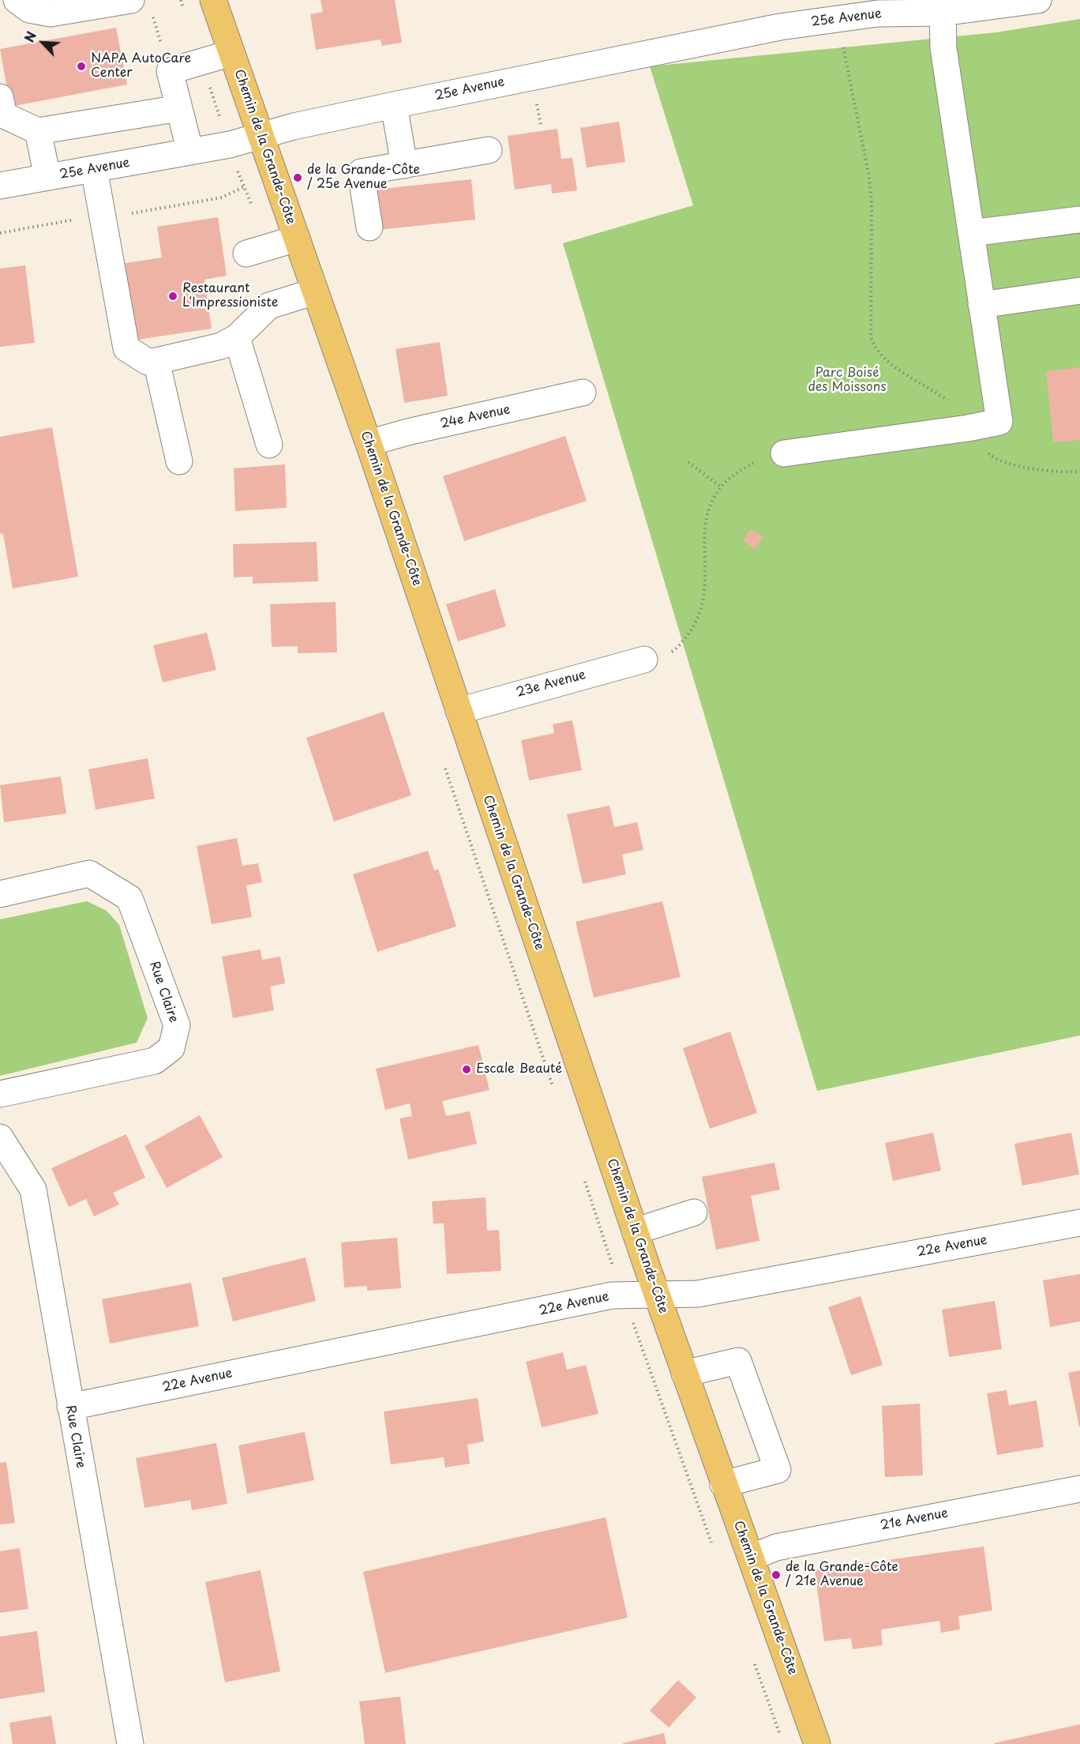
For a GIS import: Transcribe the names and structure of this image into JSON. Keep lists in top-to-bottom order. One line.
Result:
{"streets":{"main road":["Chemin de la Grande-Côte"],"street":["25e Avenue","24e Avenue","23e Avenue","Rue Claire","22e Avenue","21e Avenue"]},"crossings":[["25e Avenue","Chemin de la Grande-Côte"],["Chemin de la Grande-Côte","24e Avenue"],["Chemin de la Grande-Côte","23e Avenue"],["Chemin de la Grande-Côte","22e Avenue"],["Chemin de la Grande-Côte","21e Avenue"],["Rue Claire","22e Avenue"]],"parks":["Parc Boisé des Moissons"],"places":["NAPA AutoCare Center","de la Grande-Côte / 25e Avenue","Restaurant L'Impressioniste","Escale Beauté","de la Grande-Côte / 21e Avenue"],"north":"top left"}
